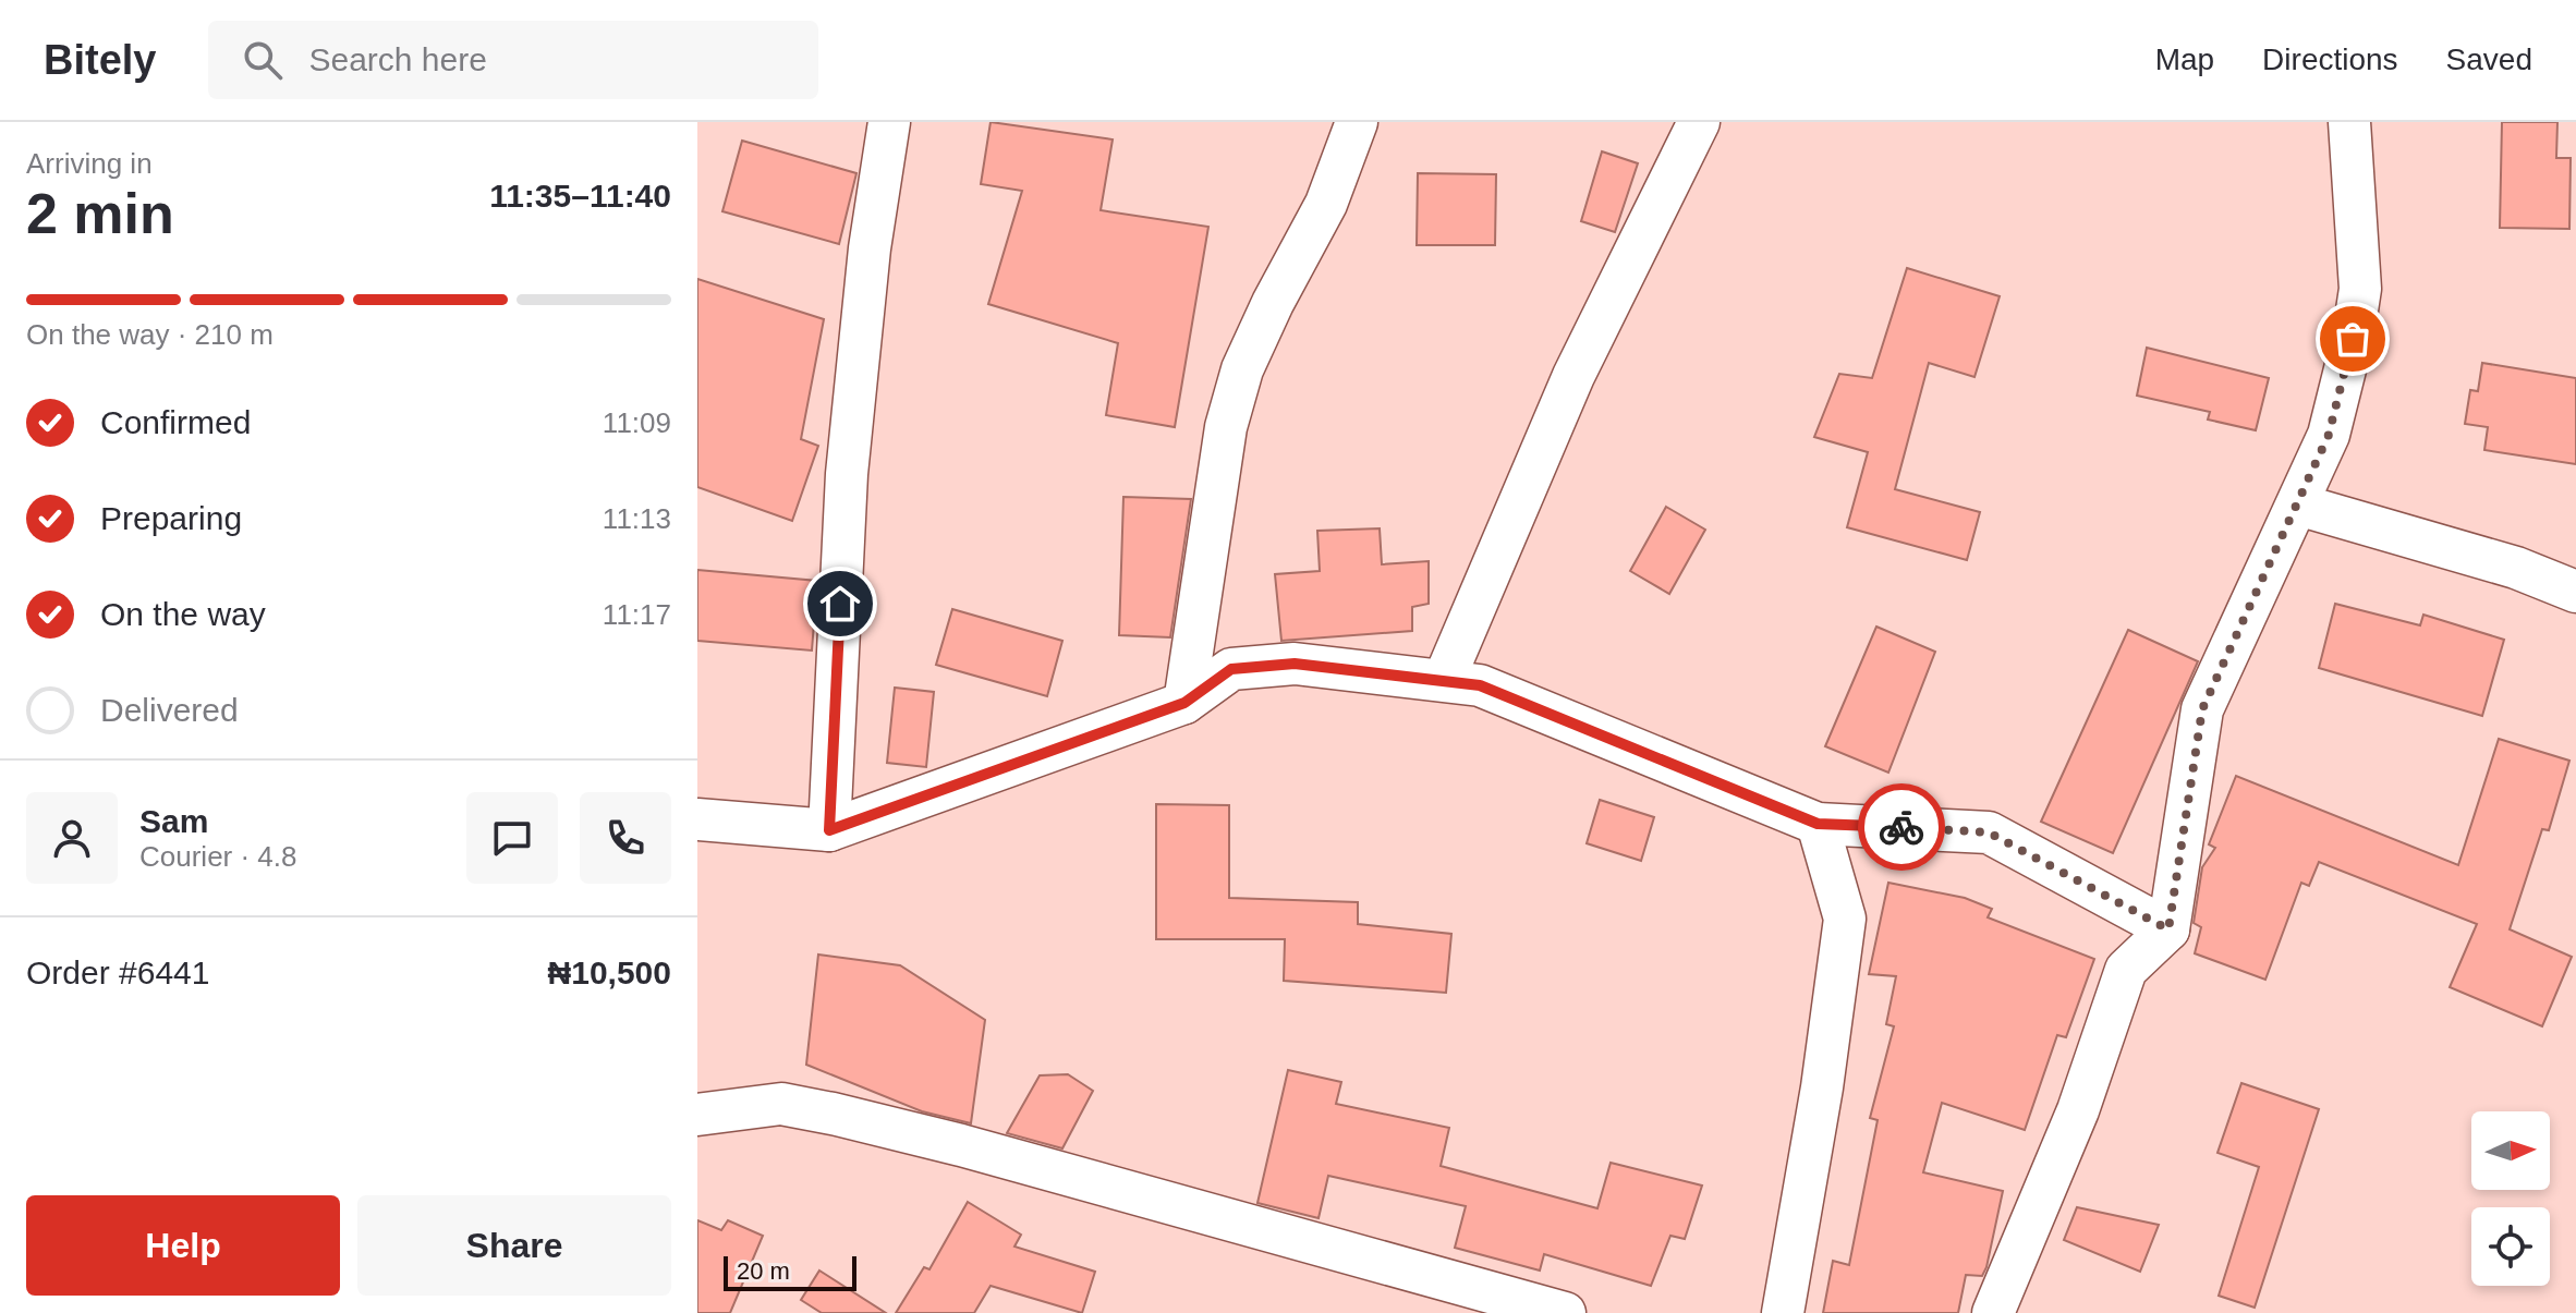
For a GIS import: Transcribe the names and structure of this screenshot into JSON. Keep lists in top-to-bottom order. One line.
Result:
{"scale_bar":"20 m","north":"right","page":{"header":"Bitely","search":"Search here","nav":["Map","Directions","Saved"],"heading":["2 min","Arriving in","11:35–11:40"],"panel":["Sam","Courier · 4.8","Order #6441","₦10,500"],"bar":"On the way · 210 m","list":[["Confirmed","11:09"],["Preparing","11:13"],["On the way","11:17"],"Delivered"],"buttons":["Help","Share"],"scale":"20 m"}}
